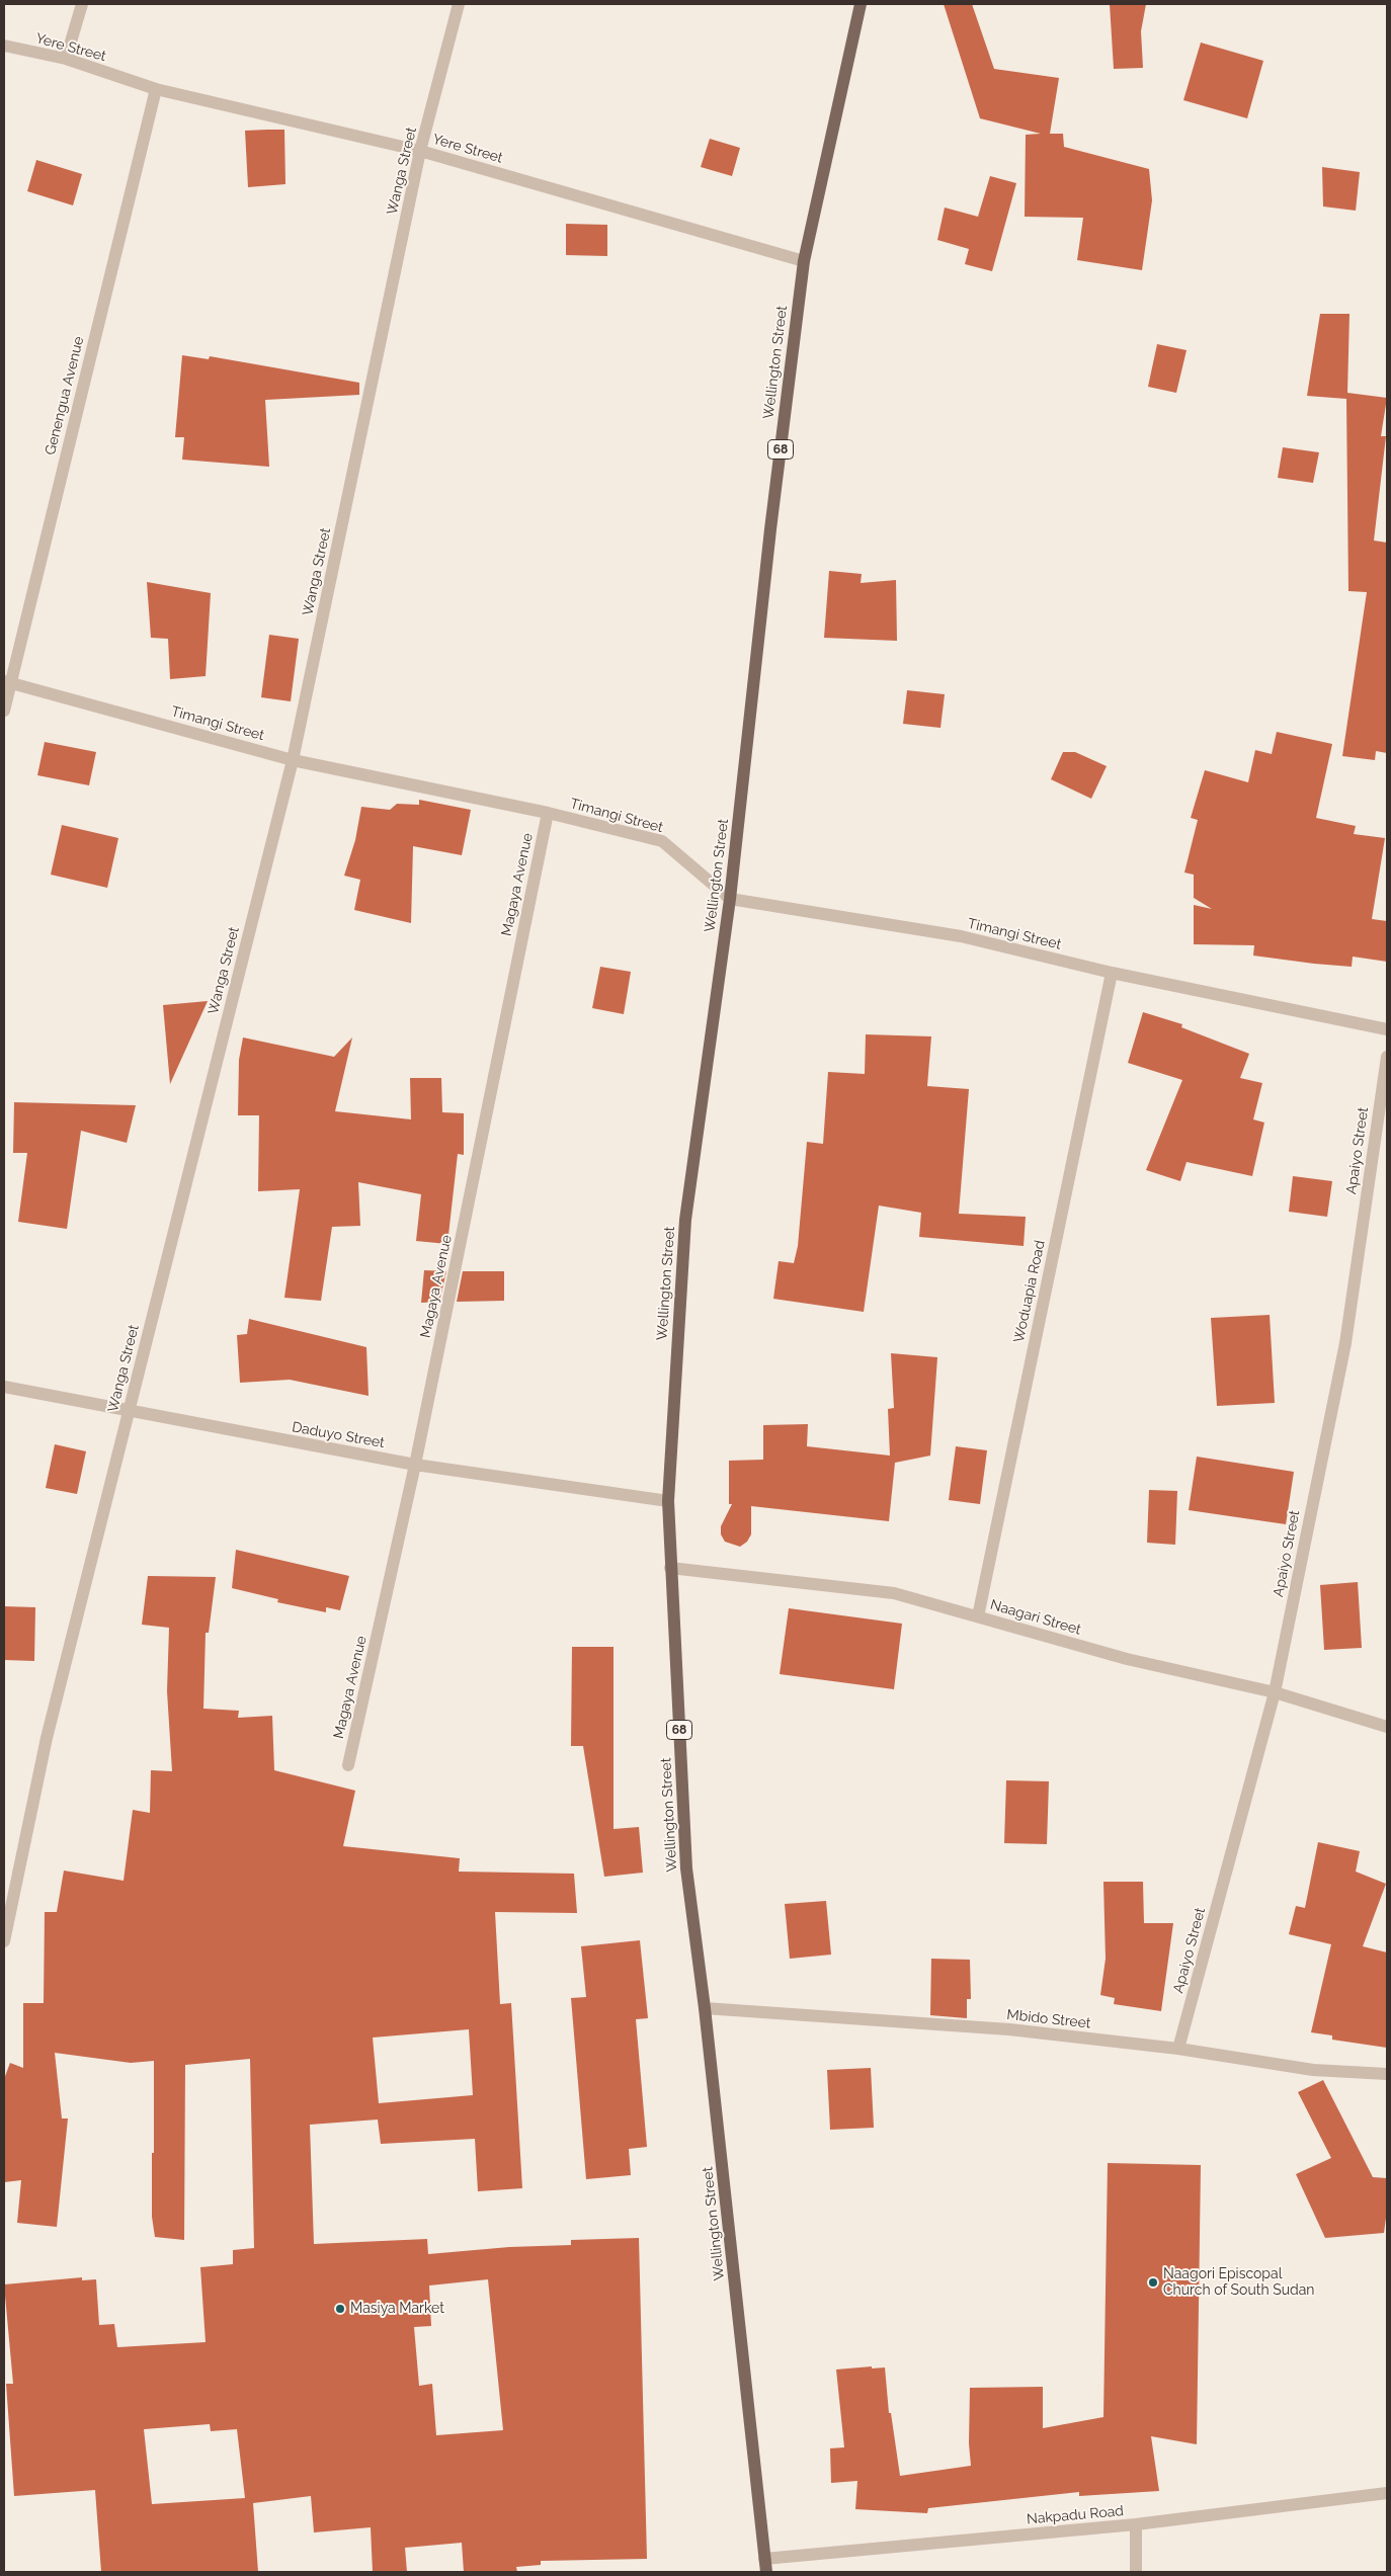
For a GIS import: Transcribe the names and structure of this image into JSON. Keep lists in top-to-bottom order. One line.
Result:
{"streets":{"main road":["Wellington Street","68"],"street":["Yere Street","Wanga Street","Genengua Avenue","Timangi Street","Magaya Avenue","Apaiyo Street","Woduapia Road","Daduyo Street","Naagari Street","Mbido Street","Nakpadu Road"]},"crossings":[["Yere Street","Wanga Street"],["Yere Street","Wellington Street"],["Yere Street","Genengua Avenue"],["Wanga Street","Timangi Street"],["Wanga Street","Daduyo Street"],["Wellington Street","Timangi Street"],["Wellington Street","Daduyo Street"],["Wellington Street","Naagari Street"],["Wellington Street","Mbido Street"],["Wellington Street","Nakpadu Road"],["Genengua Avenue","Timangi Street"],["Timangi Street","Magaya Avenue"],["Timangi Street","Woduapia Road"],["Magaya Avenue","Daduyo Street"],["Apaiyo Street","Naagari Street"],["Apaiyo Street","Mbido Street"],["Woduapia Road","Naagari Street"]],"places":["Naagori Episcopal Church of South Sudan","Masiya Market"]}
